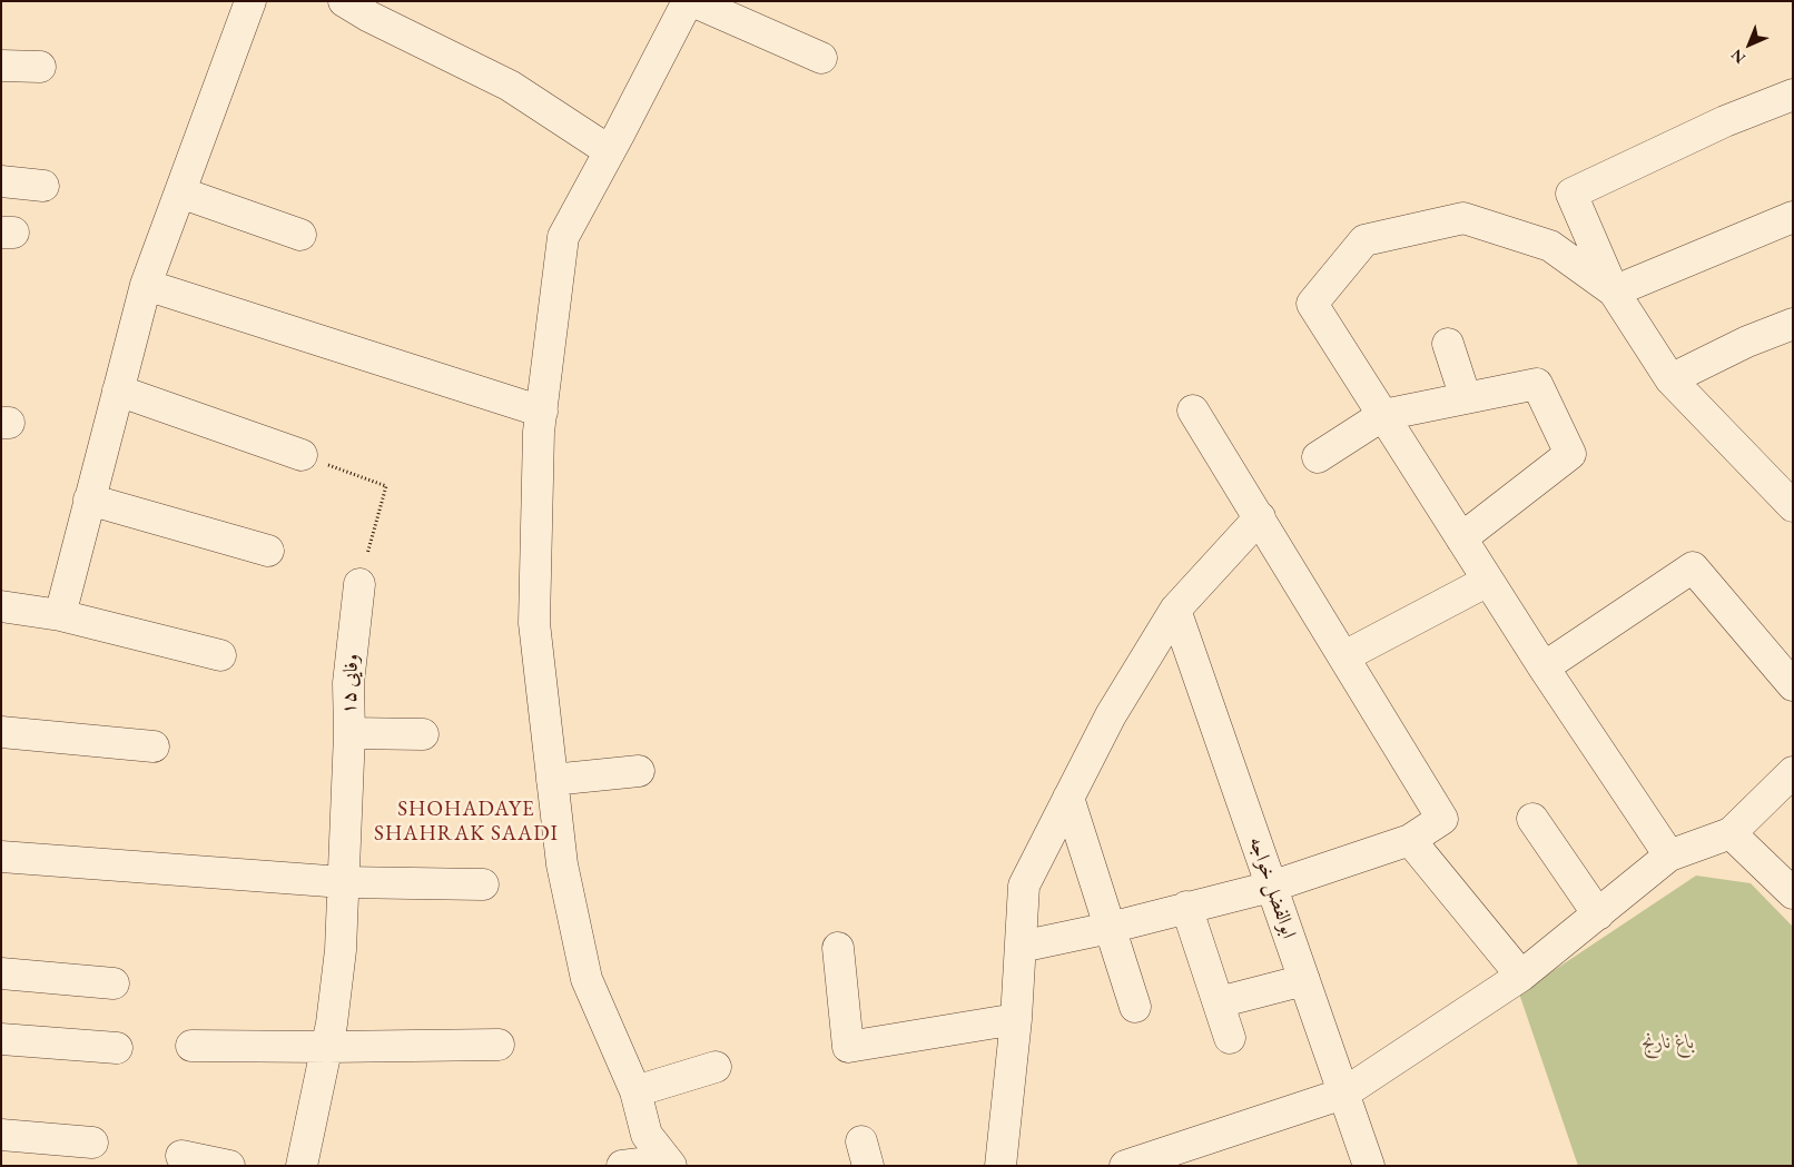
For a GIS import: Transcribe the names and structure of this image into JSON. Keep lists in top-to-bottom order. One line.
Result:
{"streets":{"street":["وفایی ۱۵","ابوالفضل خواجه"]},"districts":["SHOHADAYE SHAHRAK SAADI"],"parks":["باغ نارنج"],"north":"bottom left"}
